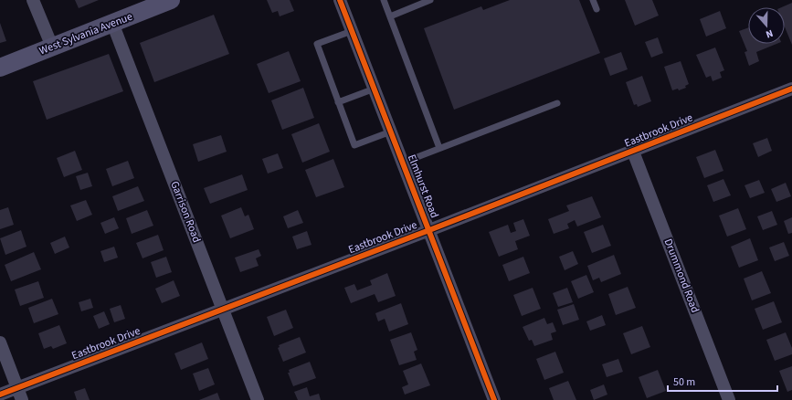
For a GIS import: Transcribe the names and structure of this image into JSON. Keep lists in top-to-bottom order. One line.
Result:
{"streets":{"main road":["West Sylvania Avenue"],"street":["Eastbrook Drive","Elmhurst Road","Garrison Road","Drummond Road"]},"crossings":[["West Sylvania Avenue","Garrison Road"],["Eastbrook Drive","Elmhurst Road"],["Eastbrook Drive","Garrison Road"],["Eastbrook Drive","Drummond Road"]],"scale_bar":"50 m","north":"bottom"}
